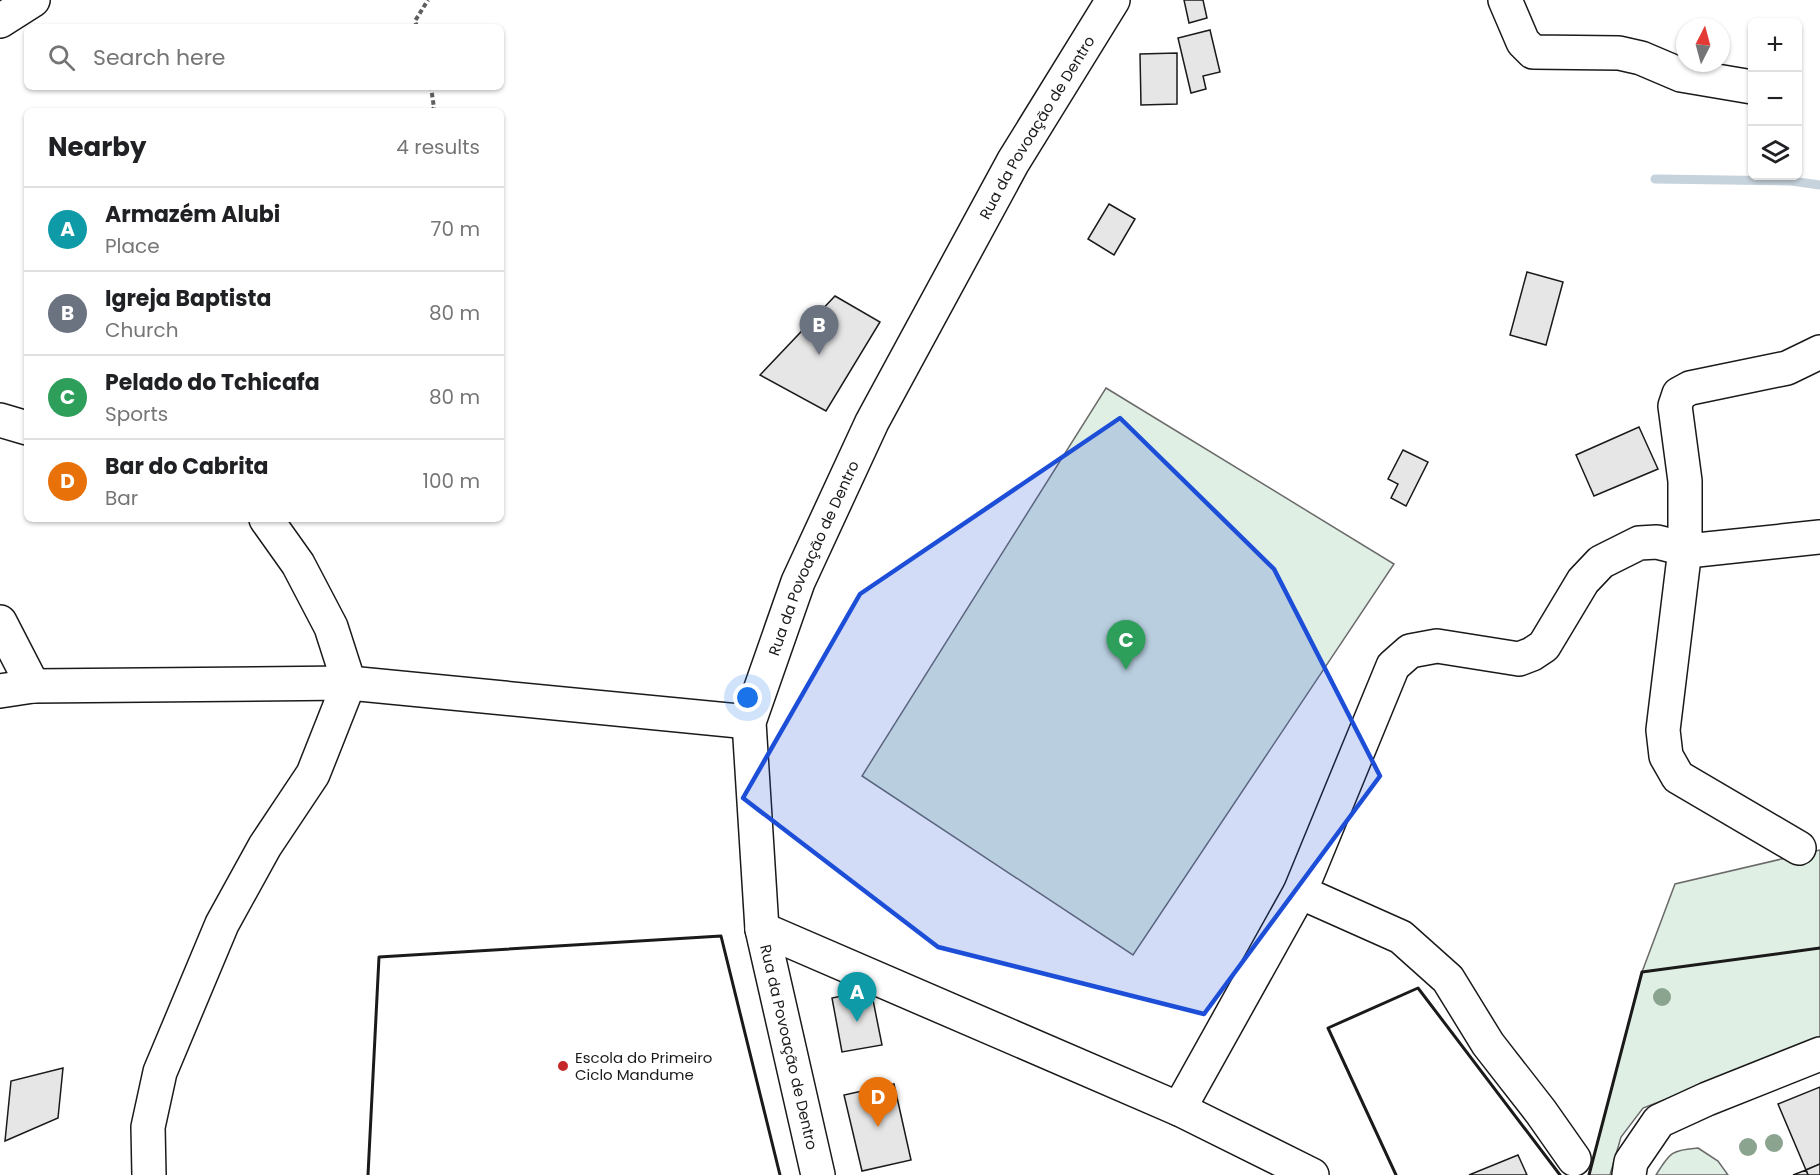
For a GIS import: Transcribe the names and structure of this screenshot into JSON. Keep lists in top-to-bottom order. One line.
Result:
{"streets":{"street":["Rua da Povoação de Dentro"]},"places":["Escola do Primeiro Ciclo Mandume"],"north":"top","page":{"map_buttons":["+","−"],"search":"Search here","heading":["Nearby","4 results"],"list":[{"mark":"A","name":"Armazém Alubi","note":"Place","value":"70 m"},{"mark":"B","name":"Igreja Baptista","note":"Church","value":"80 m"},{"mark":"C","name":"Pelado do Tchicafa","note":"Sports","value":"80 m"},{"mark":"D","name":"Bar do Cabrita","note":"Bar","value":"100 m"}],"pins":["B","C","A","D"]}}
